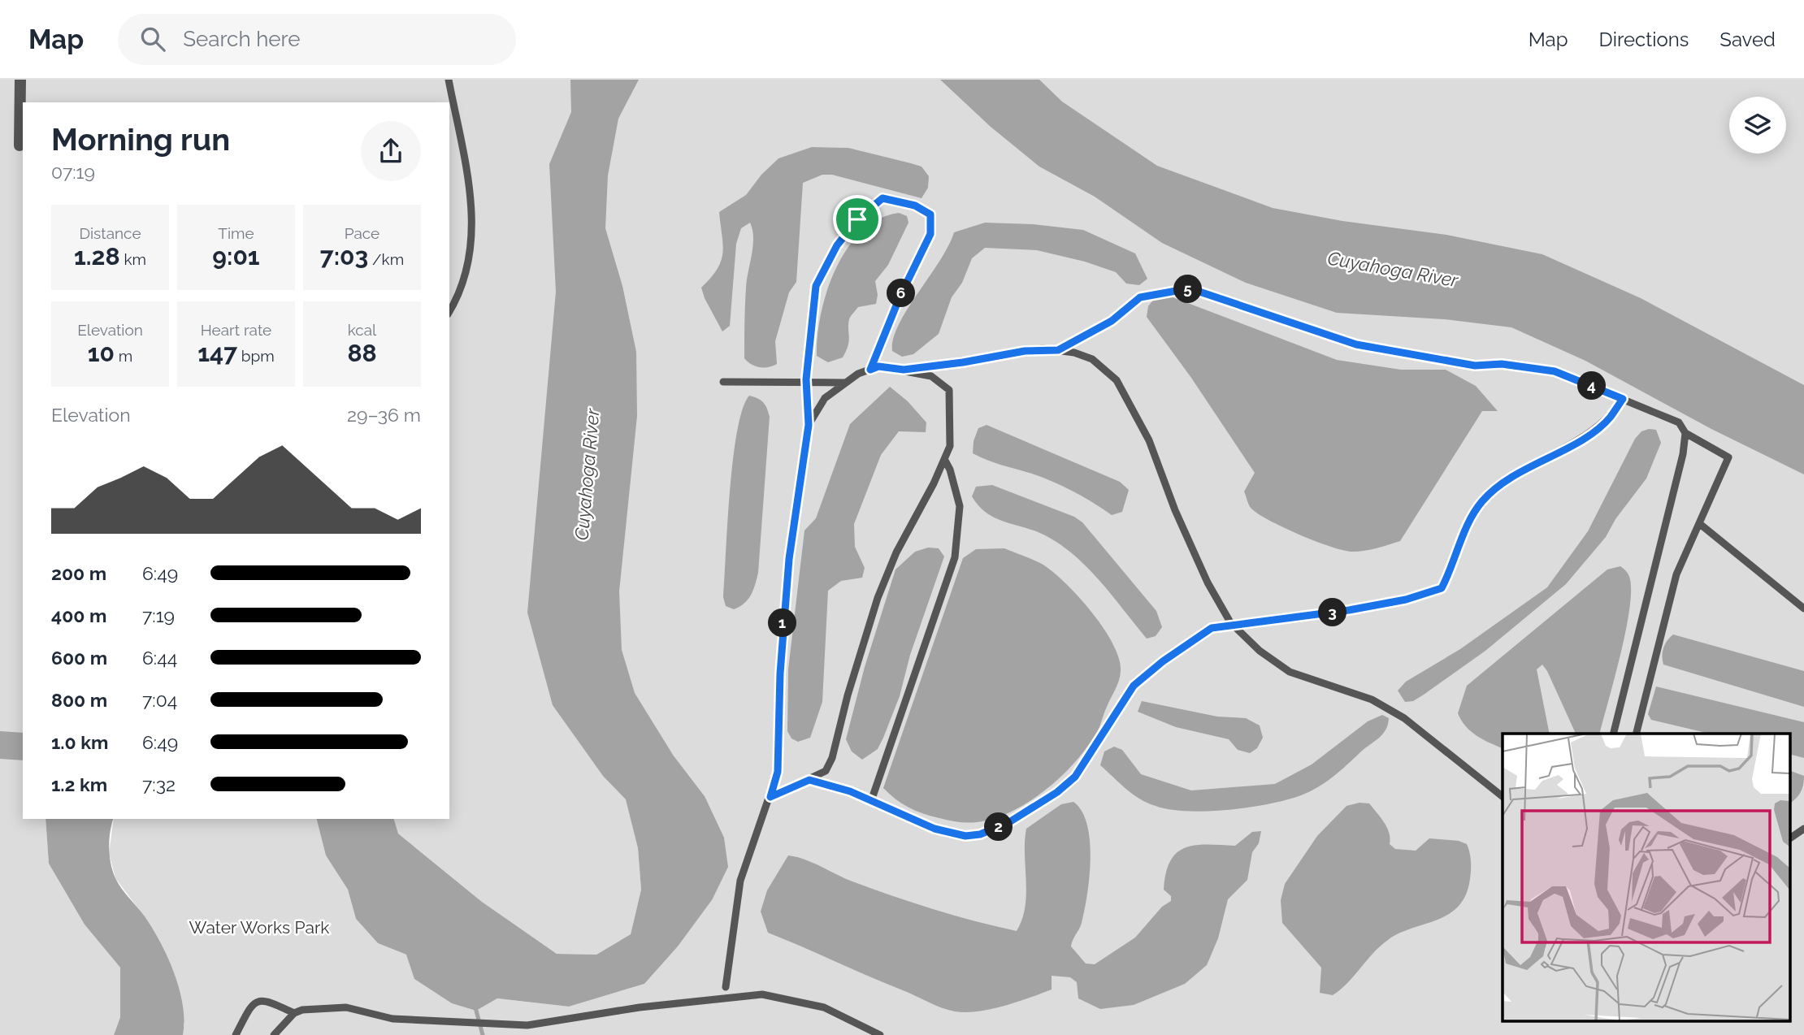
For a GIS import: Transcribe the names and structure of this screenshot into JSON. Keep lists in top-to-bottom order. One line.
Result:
{"water":["Cuyahoga River"],"parks":["Water Works Park"],"page":{"header":"Map","search":"Search here","nav":["Map","Directions","Saved"],"heading":["Morning run","07:19"],"stats":[["Distance","1.28 km"],["Time","9:01"],["Pace","7:03 /km"],["Elevation","10 m"],["Heart rate","147 bpm"],["kcal","88"]],"pins":["5","6","4","3","1","2"],"chart":["Elevation","29–36 m"],"list":[{"name":"200 m","note":"6:49"},{"name":"400 m","note":"7:19"},{"name":"600 m","note":"6:44"},{"name":"800 m","note":"7:04"},{"name":"1.0 km","note":"6:49"},{"name":"1.2 km","note":"7:32"}]}}
